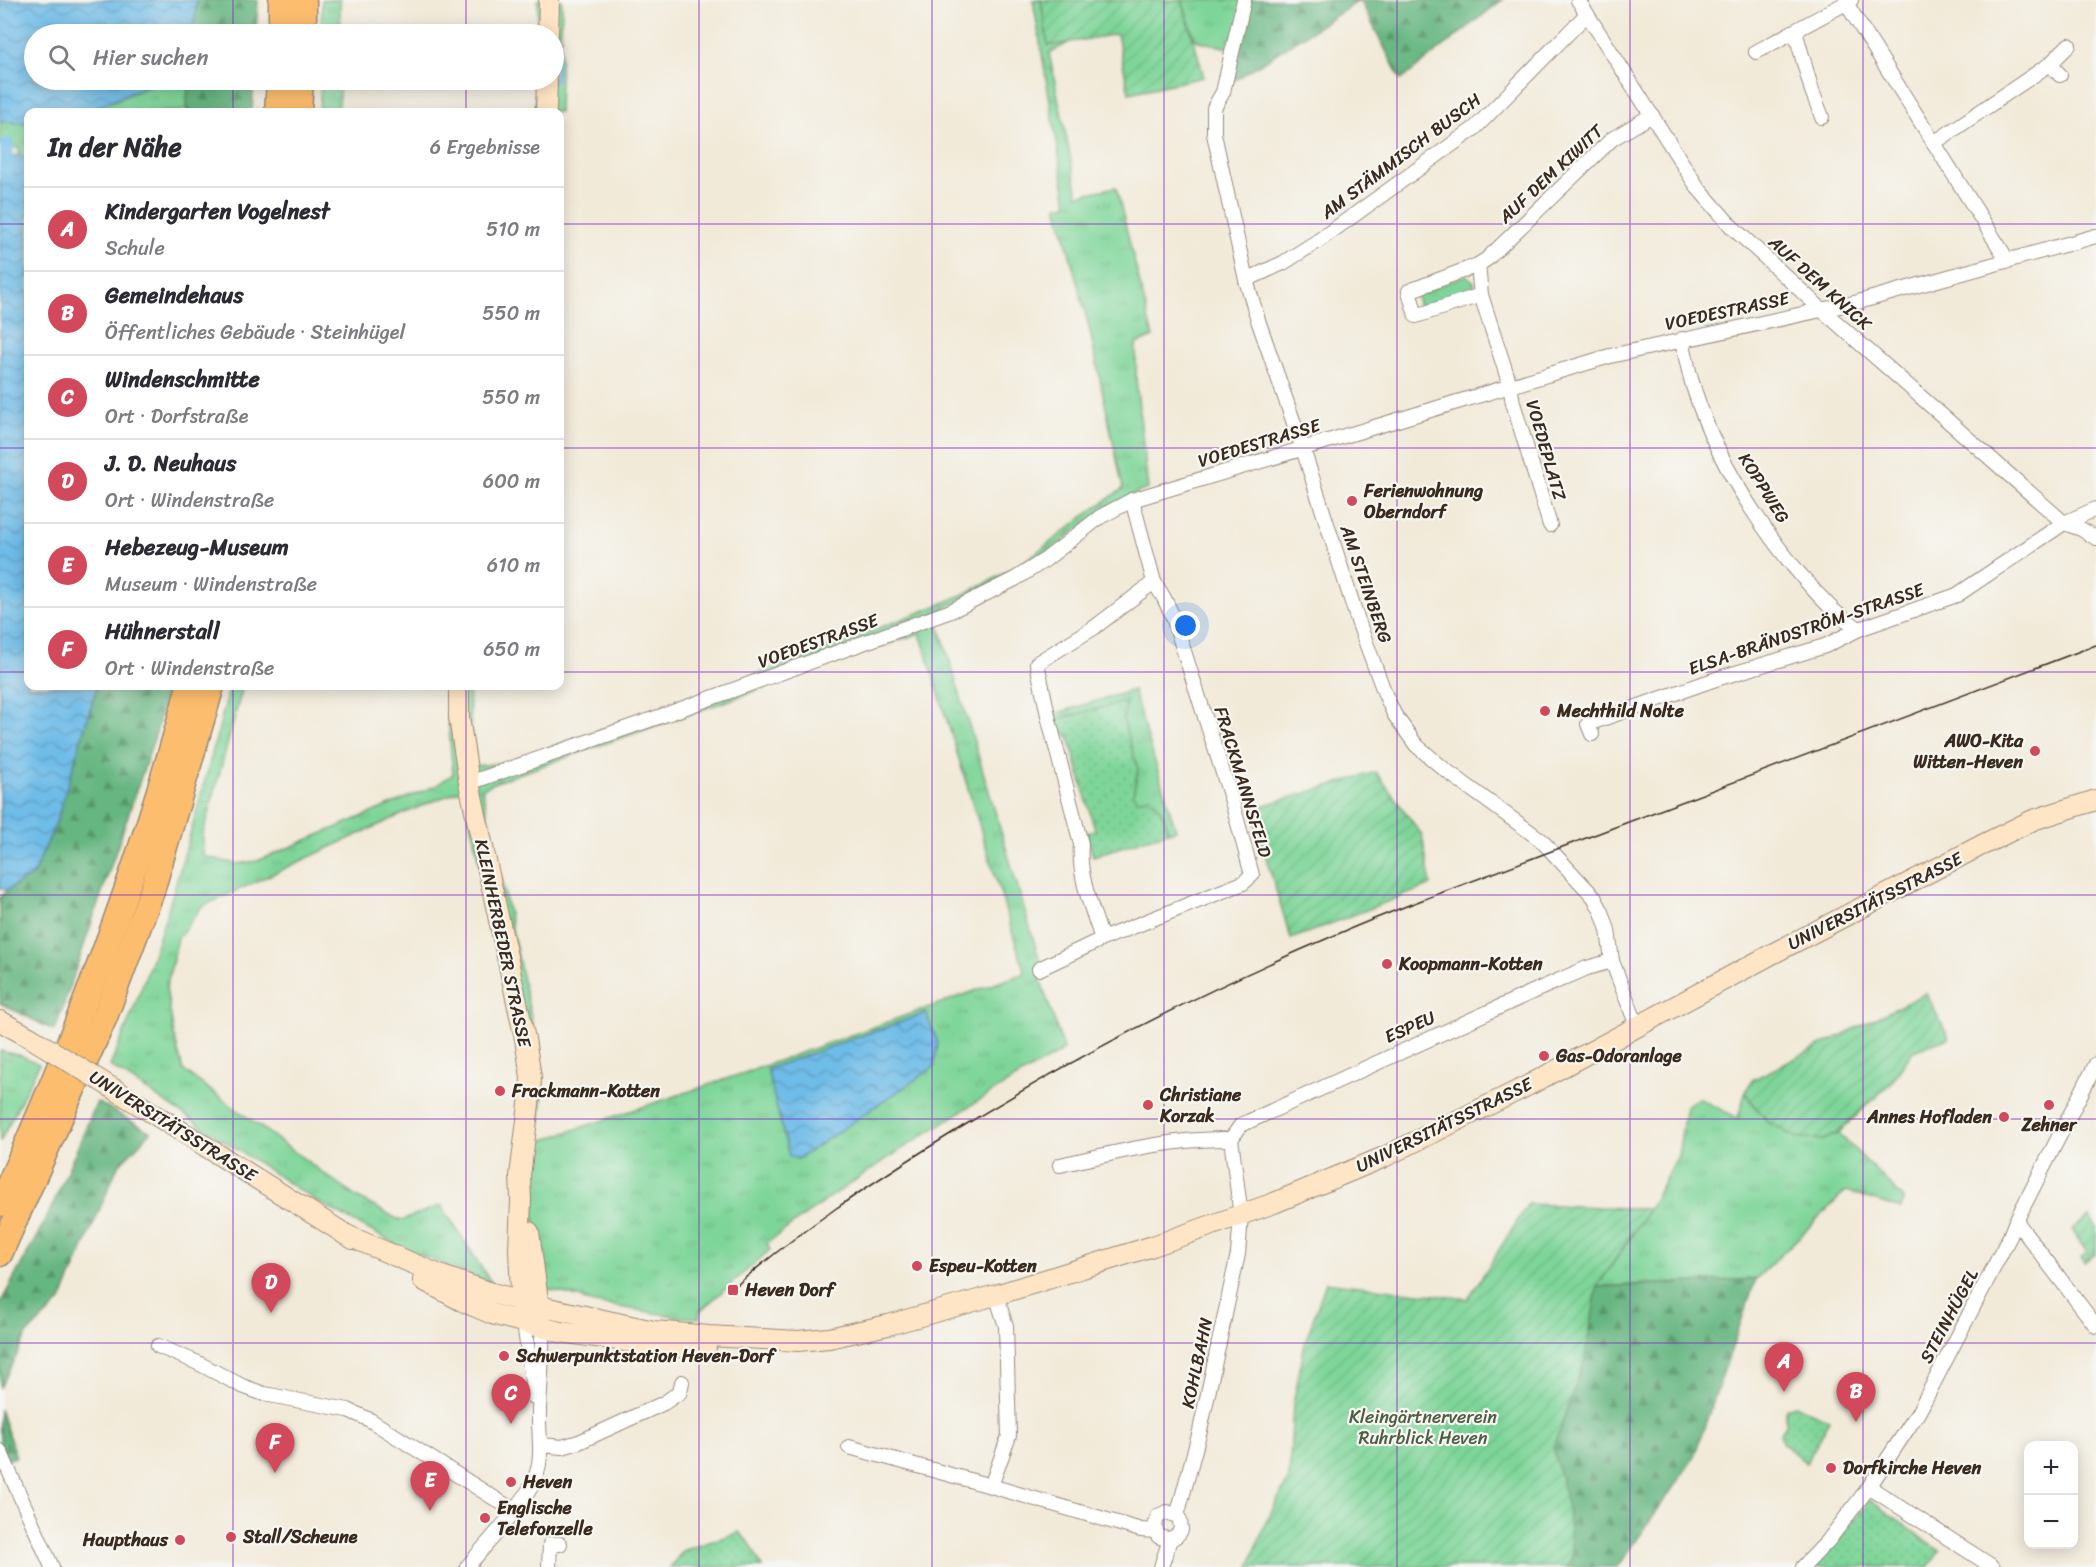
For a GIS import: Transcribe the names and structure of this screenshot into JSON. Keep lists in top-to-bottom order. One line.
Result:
{"streets":{"street":["AM STÄMMISCH BUSCH","AUF DEM KIWITT","AUF DEM KNICK","VOEDESTRASSE","VOEDEPLATZ","KOPPWEG","AM STEINBERG","ELSA-BRÄNDSTRÖM-STRASSE","FRACKMANNSFELD","UNIVERSITÄTSSTRASSE","KLEINHERBEDER STRASSE","ESPEU","STEINHÜGEL","KOHLBAHN"]},"crossings":[["AM STÄMMISCH BUSCH","AUF DEM KNICK"],["AM STÄMMISCH BUSCH","AM STEINBERG"],["AUF DEM KIWITT","AUF DEM KNICK"],["AUF DEM KNICK","VOEDESTRASSE"],["AUF DEM KNICK","ELSA-BRÄNDSTRÖM-STRASSE"],["VOEDESTRASSE","VOEDEPLATZ"],["VOEDESTRASSE","KOPPWEG"],["VOEDESTRASSE","AM STEINBERG"],["VOEDESTRASSE","FRACKMANNSFELD"],["VOEDESTRASSE","KLEINHERBEDER STRASSE"],["KOPPWEG","ELSA-BRÄNDSTRÖM-STRASSE"],["AM STEINBERG","UNIVERSITÄTSSTRASSE"],["AM STEINBERG","ESPEU"],["UNIVERSITÄTSSTRASSE","KLEINHERBEDER STRASSE"],["UNIVERSITÄTSSTRASSE","KOHLBAHN"]],"parks":["Kleingärtnerverein Ruhrblick Heven"],"places":{"other":["Ferienwohnung Oberndorf","Mechthild Nolte","AWO-Kita Witten-Heven","Koopmann-Kotten","Gas-Odoranlage","Frackmann-Kotten","Christiane Korzak","Zehner","Annes Hofladen","Espeu-Kotten","Schwerpunktstation Heven-Dorf","Dorfkirche Heven","Heven","Englische Telefonzelle","Stall/Scheune","Haupthaus"],"transit":["Heven Dorf"]},"page":{"search":"Hier suchen","heading":["In der Nähe","6 Ergebnisse"],"list":[{"mark":"A","name":"Kindergarten Vogelnest","note":"Schule","value":"510 m"},{"mark":"B","name":"Gemeindehaus","note":"Öffentliches Gebäude · Steinhügel","value":"550 m"},{"mark":"C","name":"Windenschmitte","note":"Ort · Dorfstraße","value":"550 m"},{"mark":"D","name":"J. D. Neuhaus","note":"Ort · Windenstraße","value":"600 m"},{"mark":"E","name":"Hebezeug-Museum","note":"Museum · Windenstraße","value":"610 m"},{"mark":"F","name":"Hühnerstall","note":"Ort · Windenstraße","value":"650 m"}],"pins":["D","A","B","C","F","E"],"map_buttons":["+","−"]}}
